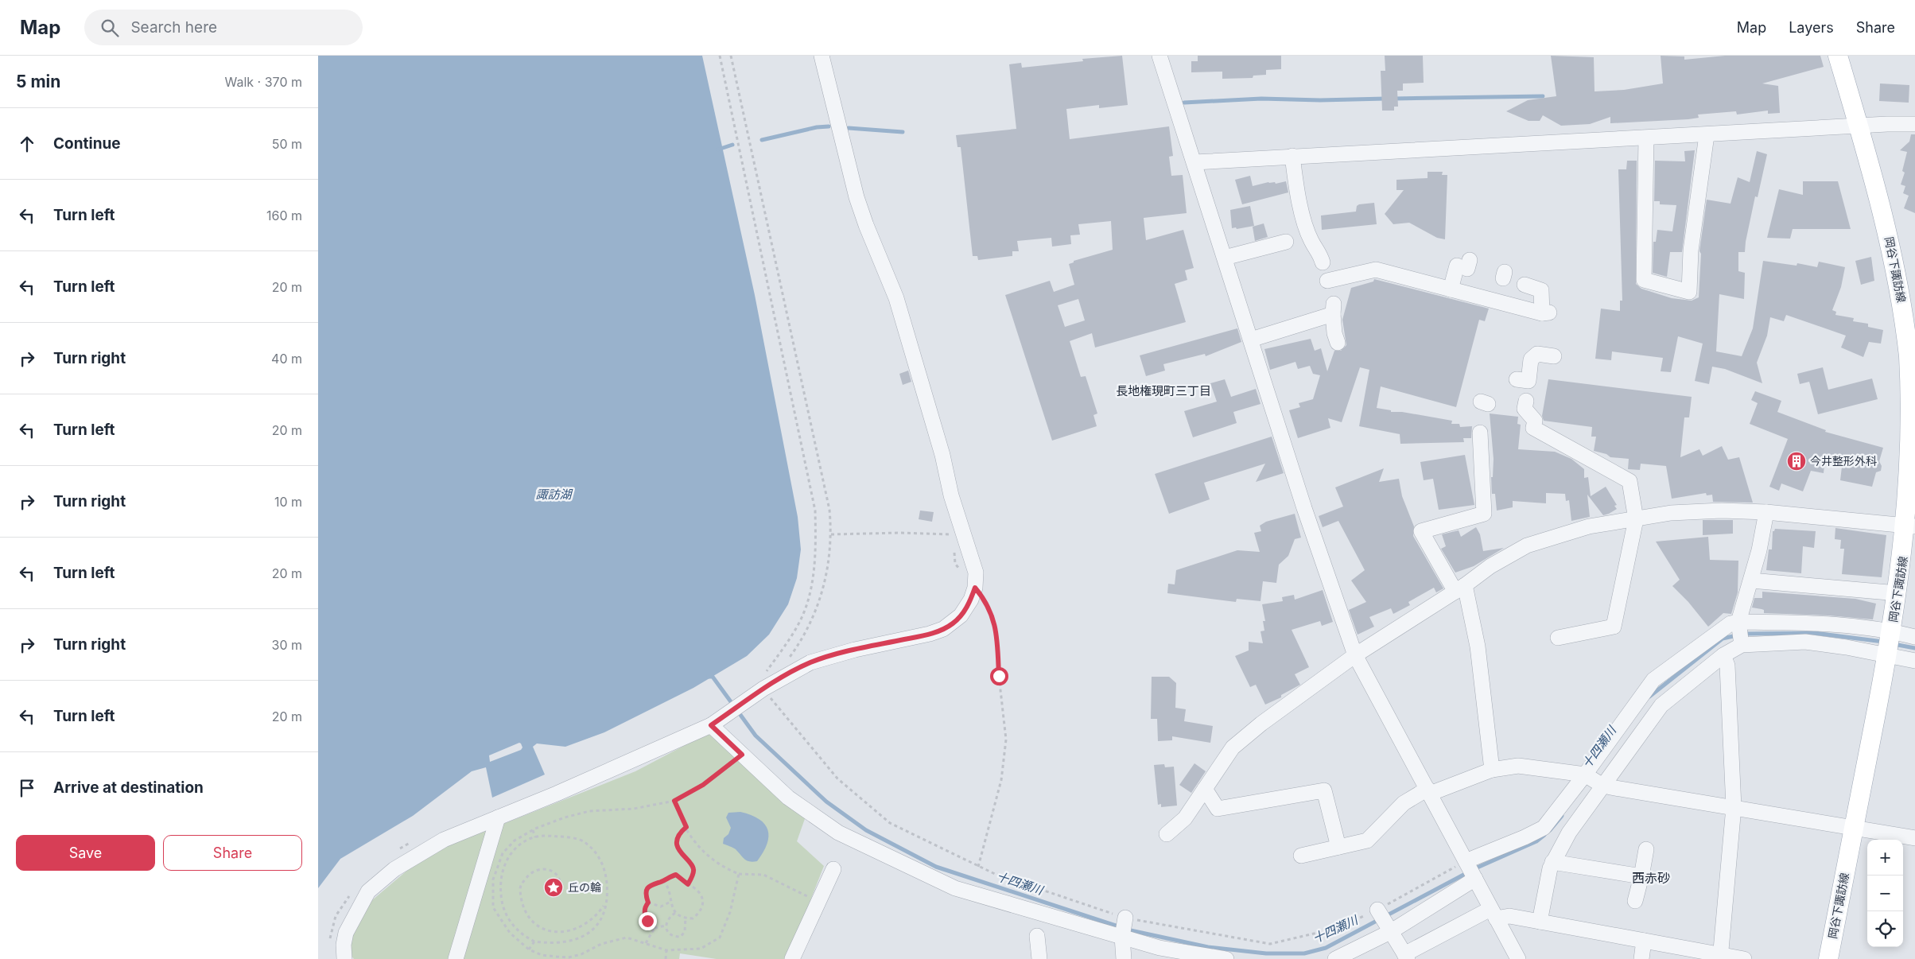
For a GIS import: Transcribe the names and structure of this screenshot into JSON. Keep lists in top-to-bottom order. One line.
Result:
{"streets":{"main road":["岡谷下諏訪線"]},"districts":["長地権現町三丁目","西赤砂"],"water":["諏訪湖","十四瀬川"],"places":{"building":["今井整形外科"],"place":["丘の輪"]},"page":{"header":"Map","search":"Search here","nav":["Map","Layers","Share"],"heading":["5 min","Walk · 370 m"],"list":[["Continue","50 m"],["Turn left","160 m"],["Turn left","20 m"],["Turn right","40 m"],["Turn left","20 m"],["Turn right","10 m"],["Turn left","20 m"],["Turn right","30 m"],["Turn left","20 m"],"Arrive at destination"],"buttons":["Save","Share"],"map_buttons":["+","−"]}}
